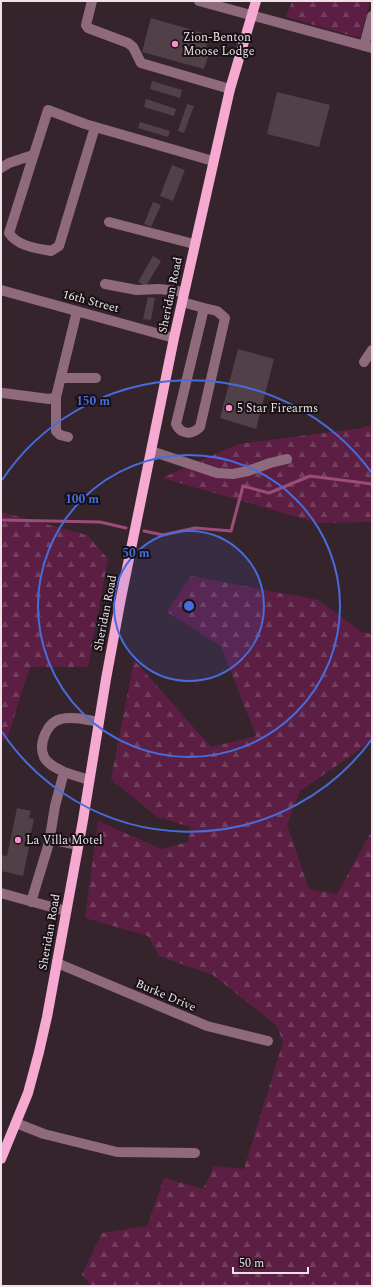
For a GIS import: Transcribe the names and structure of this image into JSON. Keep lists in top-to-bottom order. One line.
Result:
{"streets":{"main road":["Sheridan Road"],"street":["16th Street","Burke Drive"]},"crossings":[["Sheridan Road","16th Street"],["Sheridan Road","Burke Drive"]],"places":["Zion-Benton Moose Lodge","5 Star Firearms","La Villa Motel"],"scale_bar":"50 m","rings":["150 m","100 m","50 m"]}
